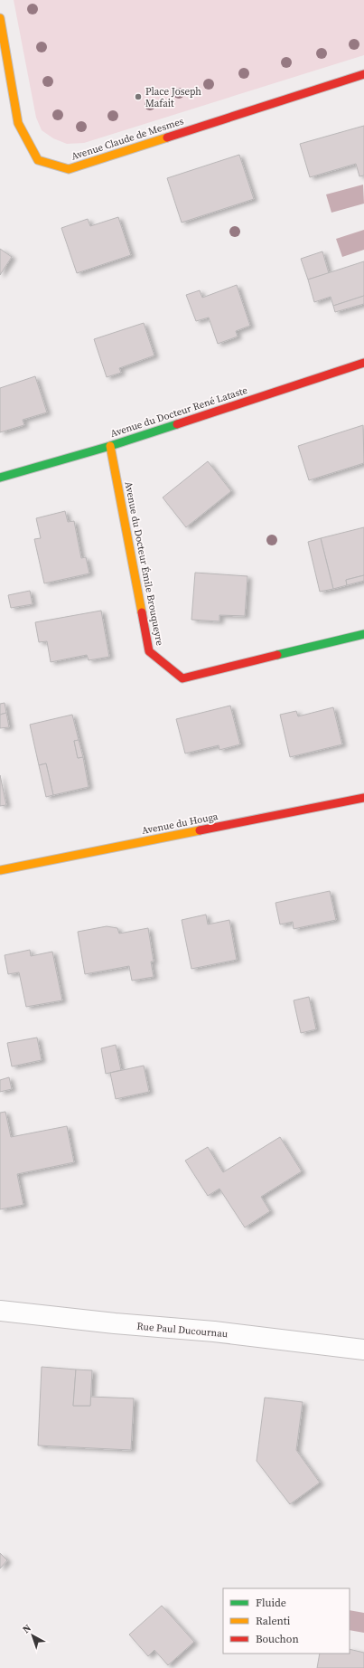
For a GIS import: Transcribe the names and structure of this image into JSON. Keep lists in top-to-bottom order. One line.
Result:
{"streets":{"street":["Avenue Claude de Mesmes","Avenue du Docteur René Lataste","Avenue du Docteur Émile Brouqueyre","Avenue du Houga","Rue Paul Ducournau"]},"crossings":[["Avenue du Docteur René Lataste","Avenue du Docteur Émile Brouqueyre"]],"places":["Place Joseph Mafait"],"legend":["Fluide","Ralenti","Bouchon"],"north":"top left"}
